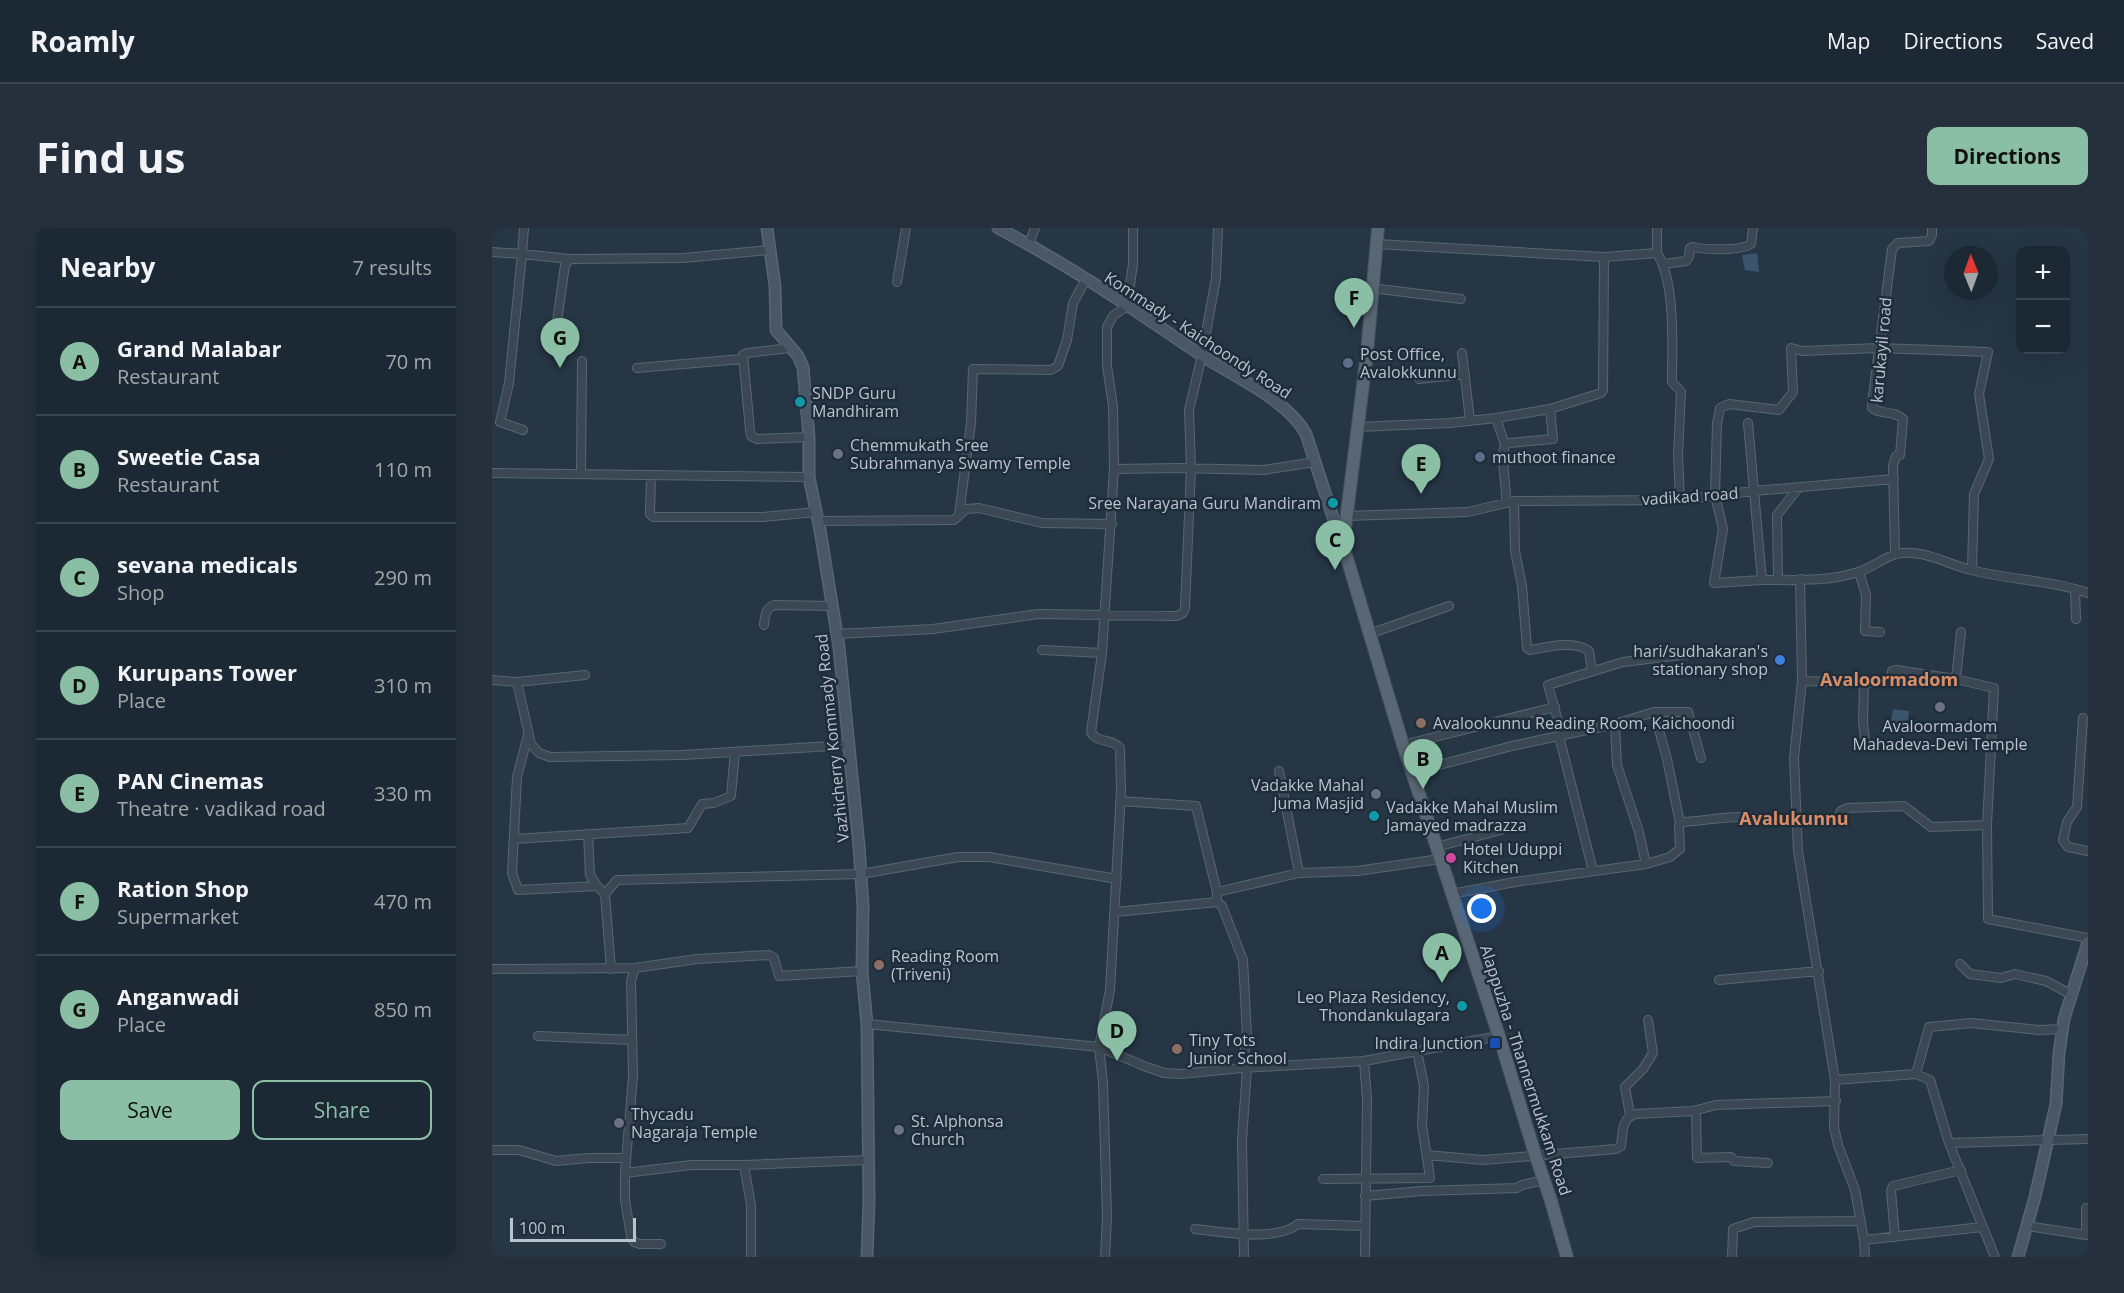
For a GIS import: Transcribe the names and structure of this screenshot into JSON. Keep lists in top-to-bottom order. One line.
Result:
{"streets":{"main road":["Kommady - Kaichoondy Road","Vazhicherry Kommady Road","Alappuzha - Thannermukkam Road"],"street":["karukayil road","vadikad road"]},"crossings":[["Kommady - Kaichoondy Road","Alappuzha - Thannermukkam Road"],["vadikad road","Alappuzha - Thannermukkam Road"]],"districts":["Avaloormadom","Avalukunnu"],"places":{"other":["Post Office, Avalokkunnu","SNDP Guru Mandhiram","Chemmukath Sree Subrahmanya Swamy Temple","muthoot finance","Sree Narayana Guru Mandiram","hari/sudhakaran's stationary shop","Avaloormadom Mahadeva-Devi Temple","Avalookunnu Reading Room, Kaichoondi","Vadakke Mahal Juma Masjid","Vadakke Mahal Muslim Jamayed madrazza","Hotel Uduppi Kitchen","Reading Room (Triveni)","Leo Plaza Residency, Thondankulagara","Tiny Tots Junior School","Thycadu Nagaraja Temple","St. Alphonsa Church"],"transit":["Indira Junction"]},"scale_bar":"100 m","north":"top","page":{"header":"Roamly","nav":["Map","Directions","Saved"],"buttons":["Directions",["Save","Share"]],"title":"Find us","heading":["Nearby","7 results"],"map_buttons":["+","−"],"pins":["F","G","E","C","B","A","D"],"list":[{"mark":"A","name":"Grand Malabar","note":"Restaurant","value":"70 m"},{"mark":"B","name":"Sweetie Casa","note":"Restaurant","value":"110 m"},{"mark":"C","name":"sevana medicals","note":"Shop","value":"290 m"},{"mark":"D","name":"Kurupans Tower","note":"Place","value":"310 m"},{"mark":"E","name":"PAN Cinemas","note":"Theatre · vadikad road","value":"330 m"},{"mark":"F","name":"Ration Shop","note":"Supermarket","value":"470 m"},{"mark":"G","name":"Anganwadi","note":"Place","value":"850 m"}],"scale":"100 m"}}
